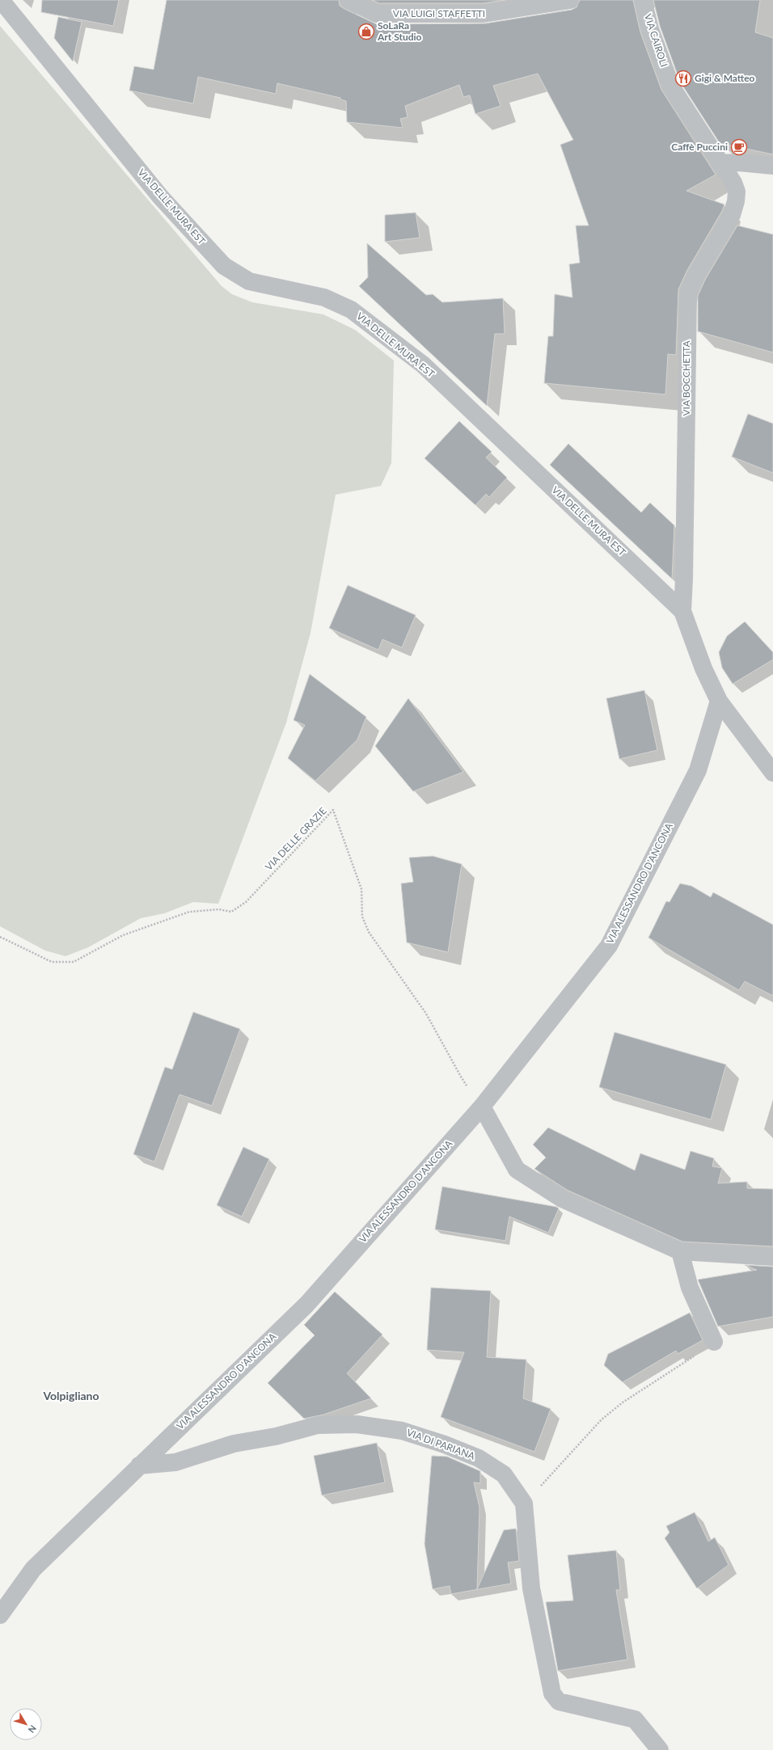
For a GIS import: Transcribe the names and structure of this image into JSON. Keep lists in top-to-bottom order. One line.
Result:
{"streets":{"street":["VIA LUIGI STAFFETTI","VIA CAIROLI","VIA DELLE MURA EST","VIA BOCCHETTA","VIA ALESSANDRO D'ANCONA","VIA DI PARIANA"],"path":["VIA DELLE GRAZIE"]},"crossings":[["VIA CAIROLI","VIA BOCCHETTA"],["VIA DELLE MURA EST","VIA BOCCHETTA"],["VIA DELLE MURA EST","VIA ALESSANDRO D'ANCONA"],["VIA DELLE GRAZIE","VIA ALESSANDRO D'ANCONA"],["VIA ALESSANDRO D'ANCONA","VIA DI PARIANA"]],"districts":["Volpigliano"],"places":{"shop":["SoLaRa Art Studio"],"restaurant":["Gigi & Matteo"],"cafe":["Caffè Puccini"]},"north":"bottom right"}
